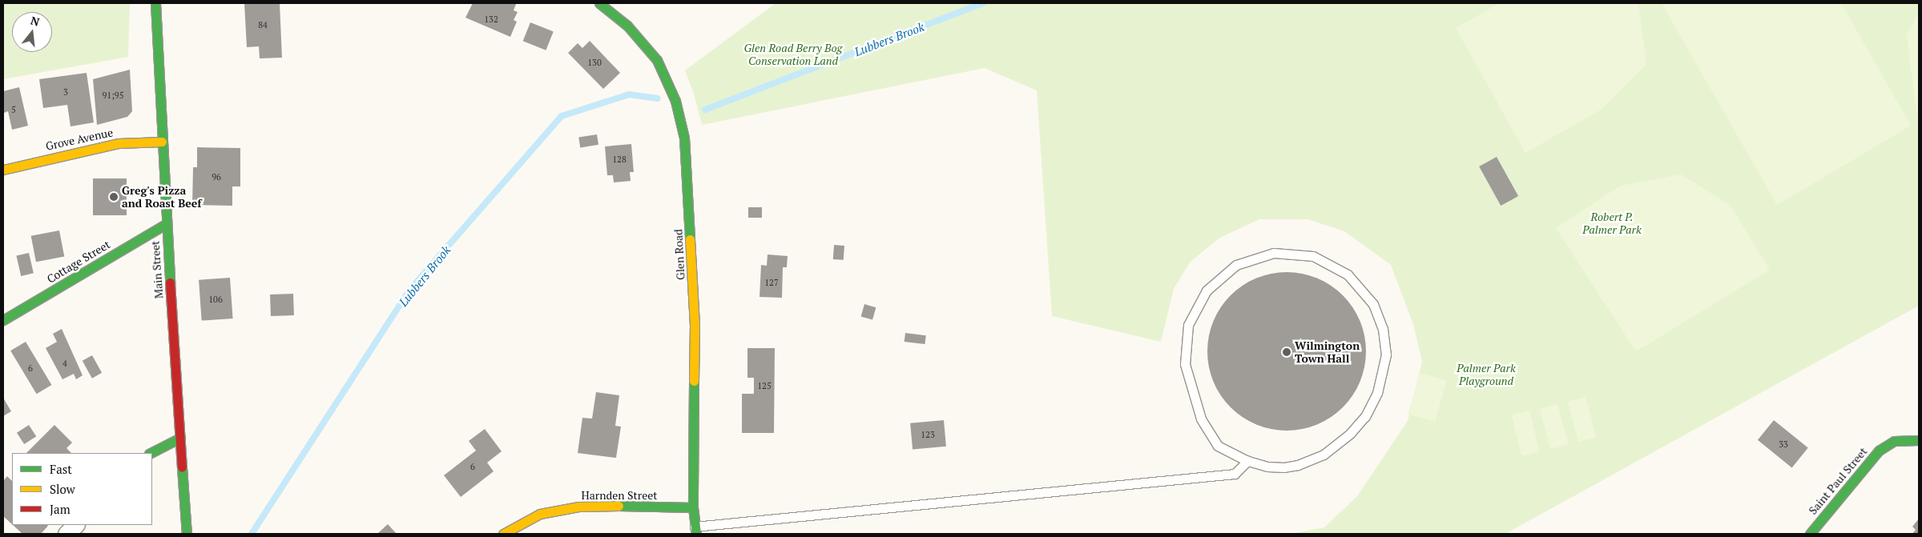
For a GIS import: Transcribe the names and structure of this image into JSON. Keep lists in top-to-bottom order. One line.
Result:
{"streets":{"street":["Grove Avenue","Glen Road","Cottage Street","Main Street","Saint Paul Street","Harnden Street"]},"crossings":[["Grove Avenue","Main Street"],["Glen Road","Harnden Street"],["Cottage Street","Main Street"]],"water":["Lubbers Brook"],"parks":["Glen Road Berry Bog Conservation Land","Robert P. Palmer Park","Palmer Park Playground"],"places":["Greg's Pizza and Roast Beef","Wilmington Town Hall"],"house_numbers":["132","84","130","3","91;95","5","128","96","127","106","4","6","125","123","33","6"],"legend":["Fast","Slow","Jam"],"north":"top"}
